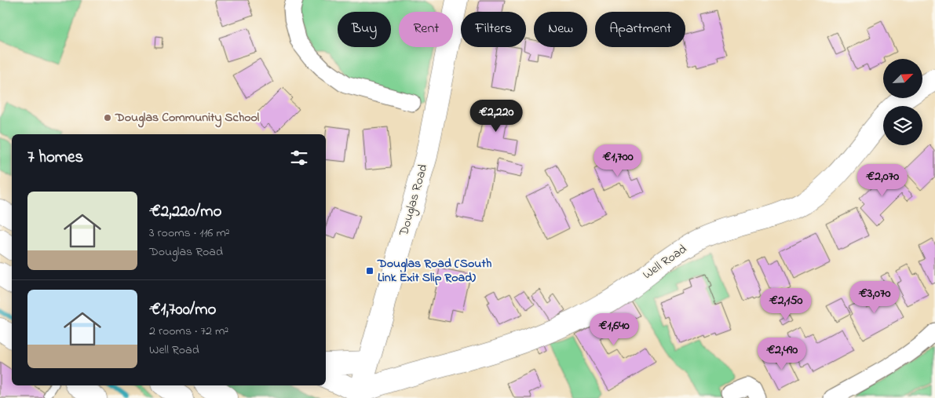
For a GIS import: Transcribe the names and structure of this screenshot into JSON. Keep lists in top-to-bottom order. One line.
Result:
{"streets":{"main road":["Douglas Road","Well Road"]},"crossings":[["Douglas Road","Well Road"]],"places":{"other":["Douglas Community School"],"transit":["Douglas Road (South Link Exit Slip Road)"]},"north":"top right","page":{"chip":["Buy","Rent","Filters","New","Apartment"],"price":["€2,220","€1,700","€2,070","€3,070","€2,150","€1,640","€2,490"],"heading":"7 homes","list":[{"name":"€2,220/mo","note":"3 rooms · 116 m² · Douglas Road"},{"name":"€1,700/mo","note":"2 rooms · 72 m² · Well Road"}]}}
